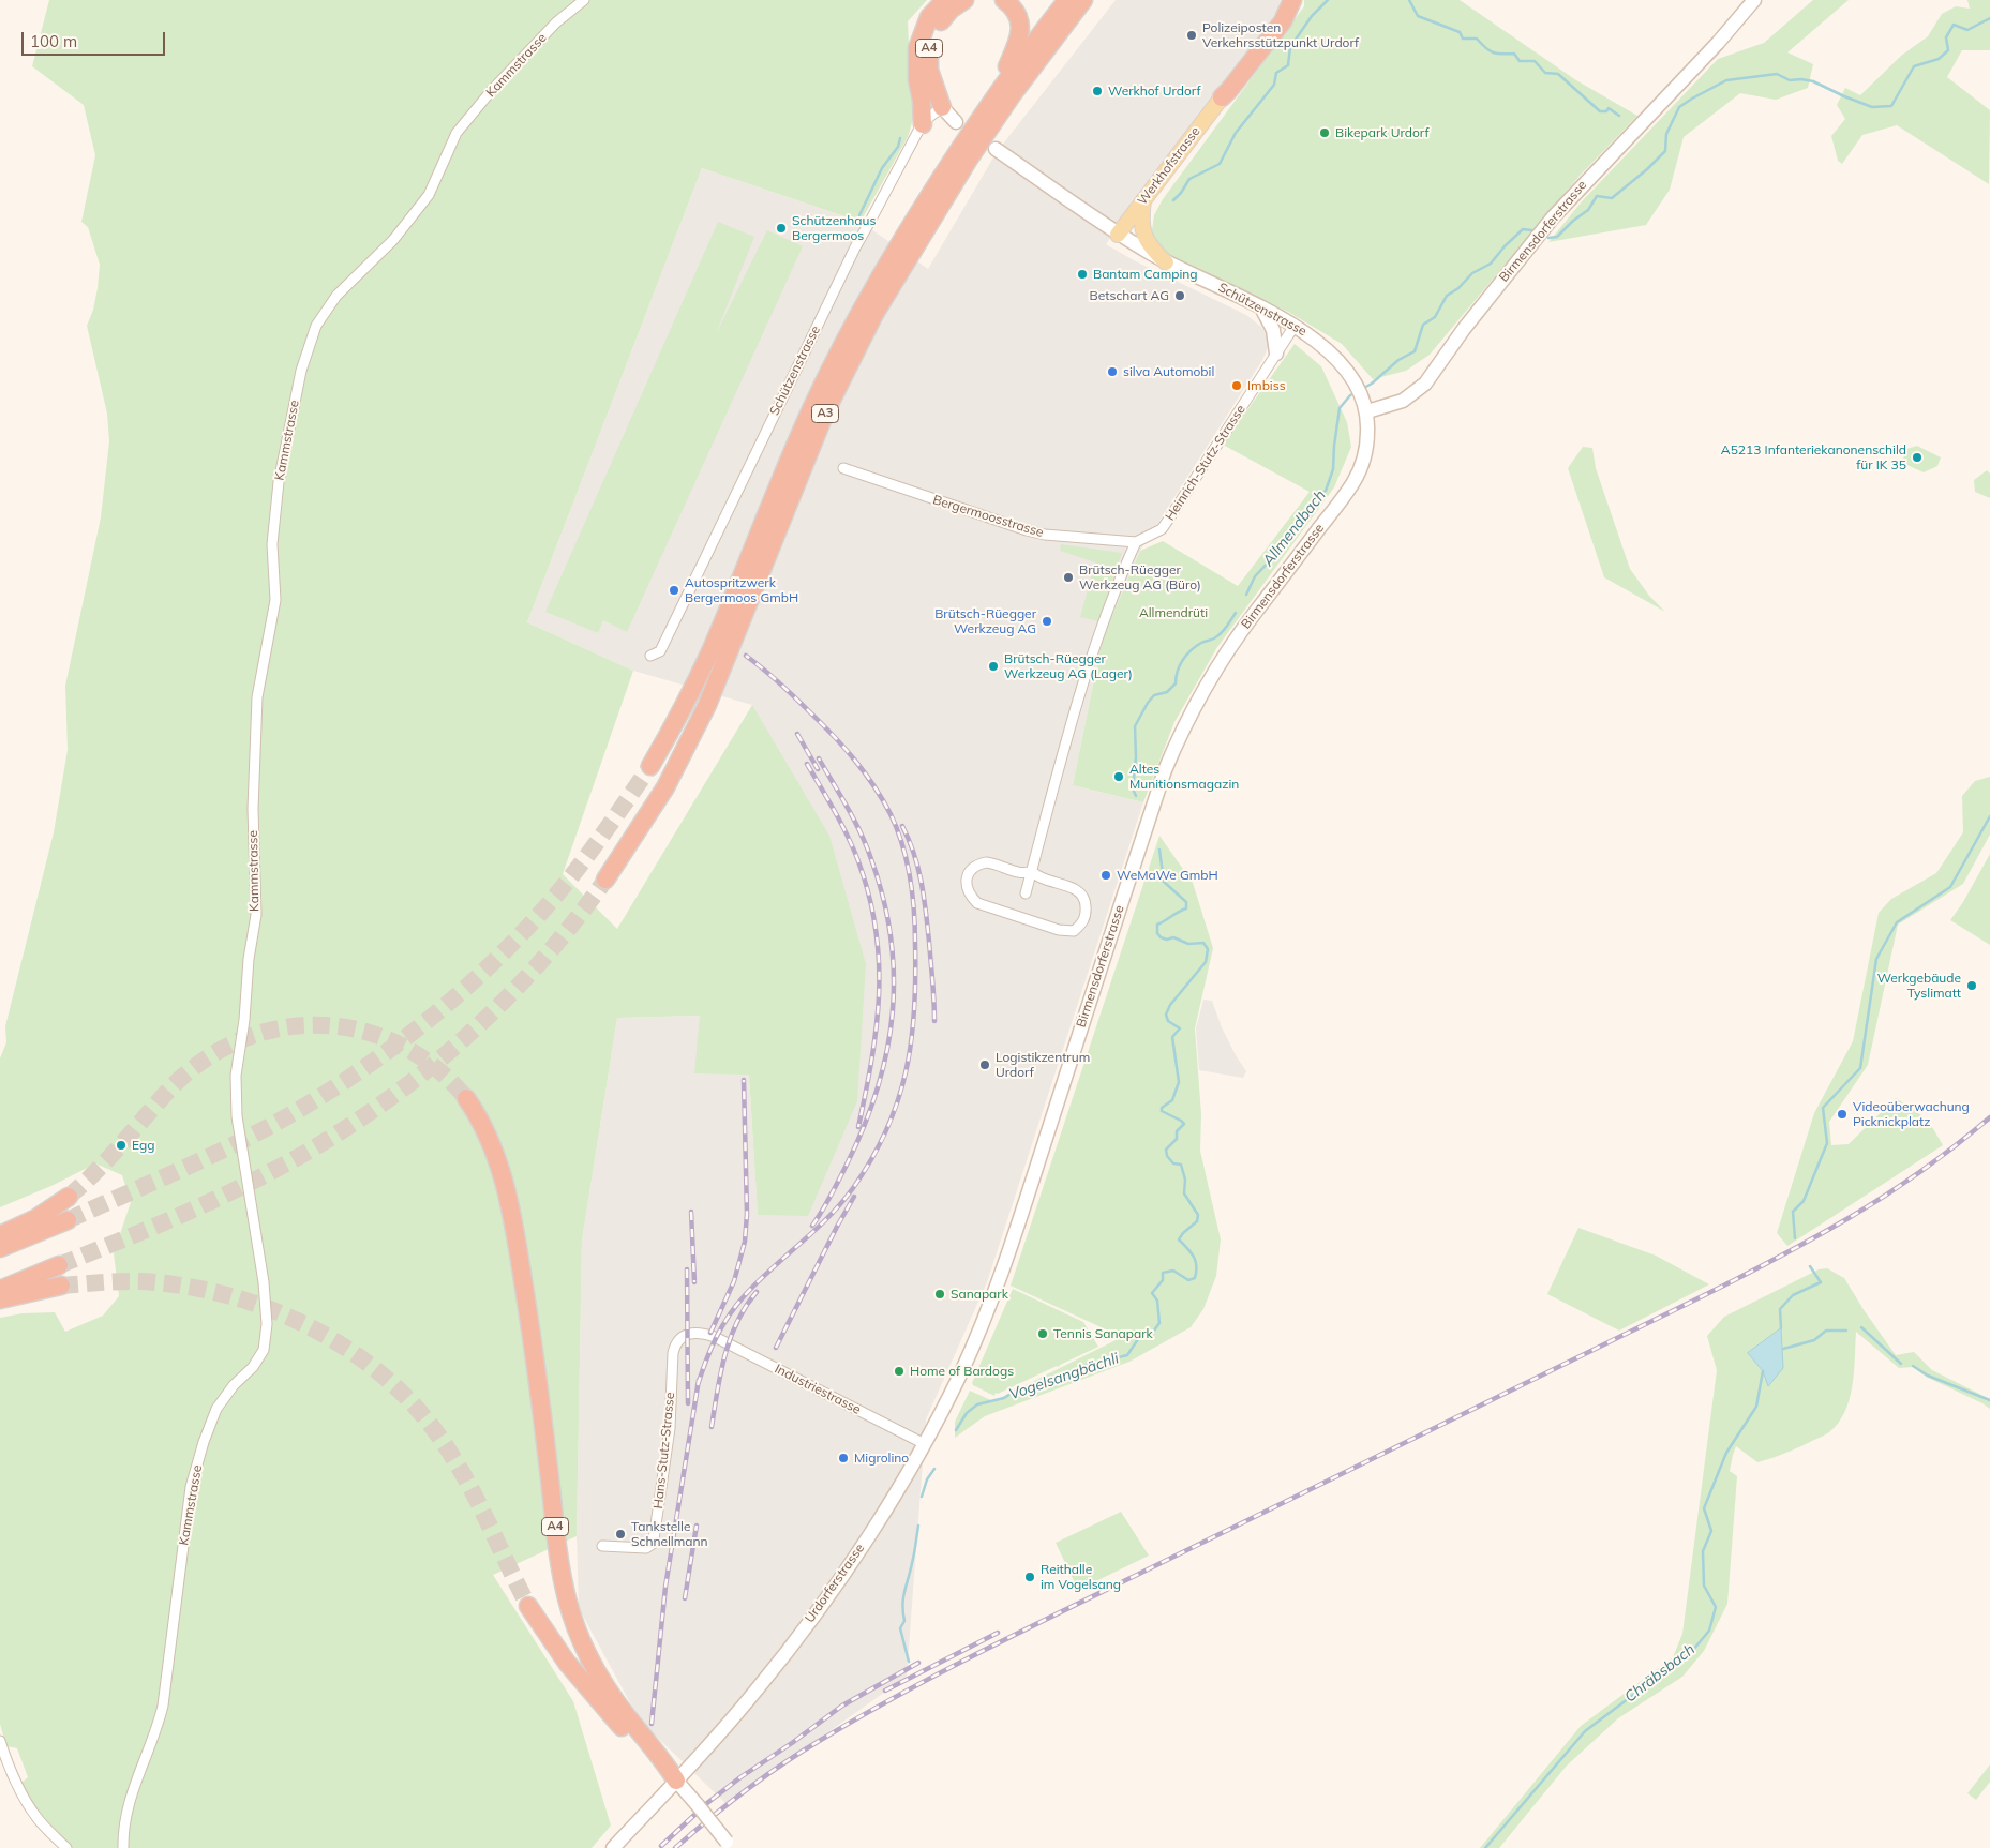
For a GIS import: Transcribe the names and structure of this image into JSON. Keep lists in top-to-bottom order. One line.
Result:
{"streets":{"highway":["A4","A3"],"main road":["Werkhofstrasse","Birmensdorferstrasse","Schützenstrasse","Urdorferstrasse"],"street":["Kammstrasse","Heinrich-Stutz-Strasse","Bergermoosstrasse","Industriestrasse","Hans-Stutz-Strasse"]},"crossings":[["A4","Schützenstrasse"],["A4","Urdorferstrasse"],["Werkhofstrasse","Schützenstrasse"],["Birmensdorferstrasse","Schützenstrasse"],["Birmensdorferstrasse","Urdorferstrasse"],["Schützenstrasse","Heinrich-Stutz-Strasse"],["Heinrich-Stutz-Strasse","Bergermoosstrasse"],["Industriestrasse","Hans-Stutz-Strasse"],["Industriestrasse","Urdorferstrasse"]],"water":["Allmendbach","Vogelsangbächli","Chräbsbach"],"parks":["Allmendrüti"],"places":["Polizeiposten Verkehrsstützpunkt Urdorf","Werkhof Urdorf","Bikepark Urdorf","Schützenhaus Bergermoos","Bantam Camping","Betschart AG","silva Automobil","Imbiss","A5213 Infanteriekanonenschild für IK 35","Brütsch-Rüegger Werkzeug AG (Büro)","Autospritzwerk Bergermoos GmbH","Brütsch-Rüegger Werkzeug AG","Brütsch-Rüegger Werkzeug AG (Lager)","Altes Munitionsmagazin","WeMaWe GmbH","Werkgebäude Tyslimatt","Logistikzentrum Urdorf","Videoüberwachung Picknickplatz","Egg","Sanapark","Tennis Sanapark","Home of Bardogs","Migrolino","Tankstelle Schnellmann","Reithalle im Vogelsang"],"scale_bar":"100 m"}
